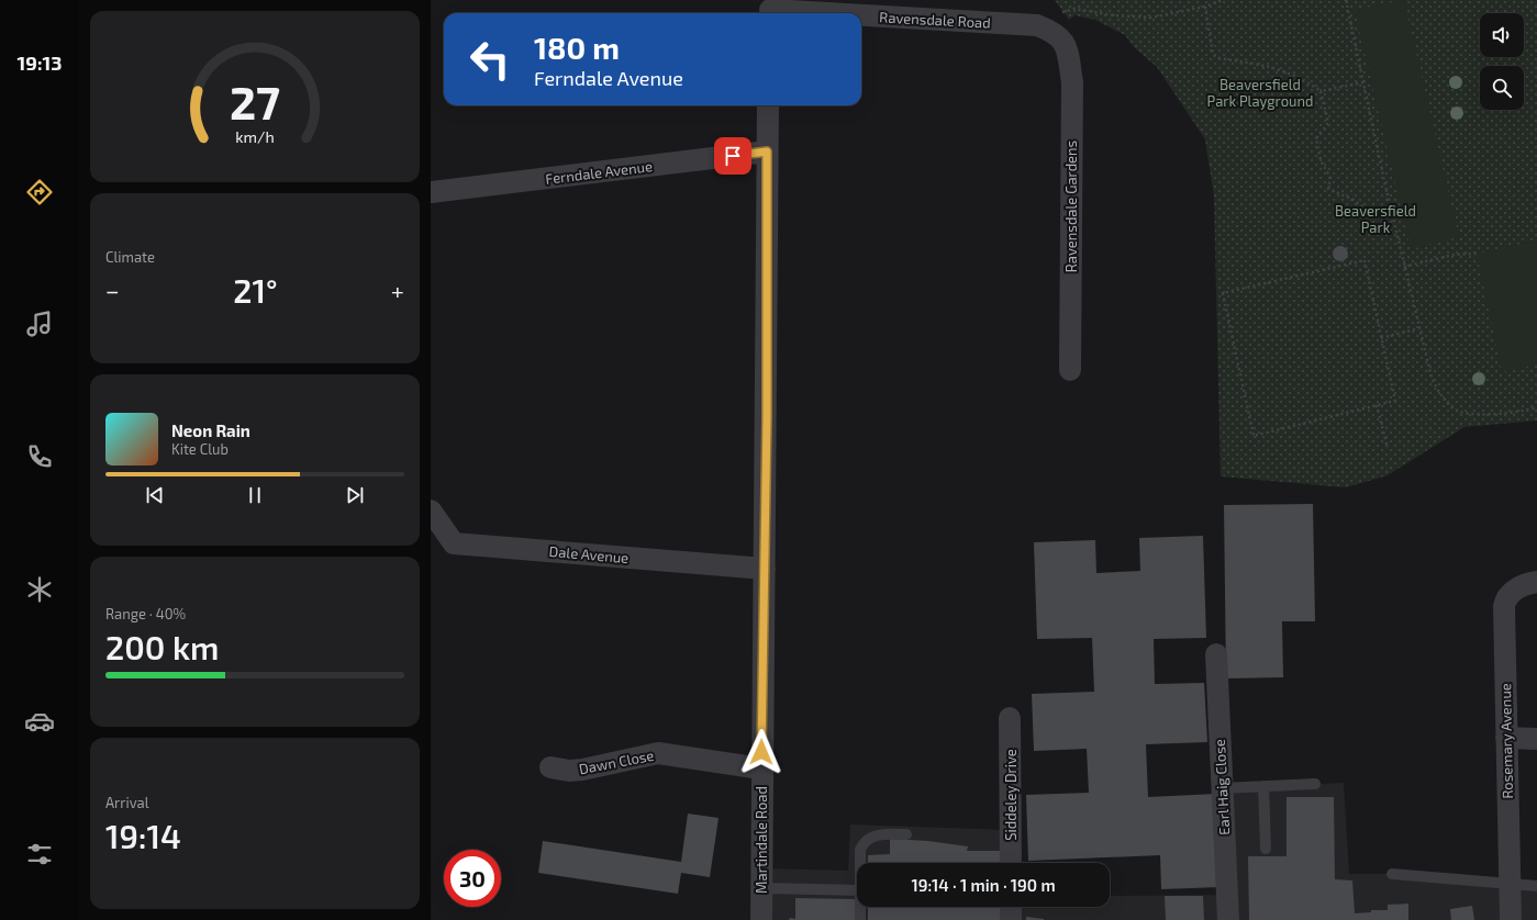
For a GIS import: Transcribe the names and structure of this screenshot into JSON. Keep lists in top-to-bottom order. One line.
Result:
{"streets":{"street":["Ravensdale Road","Ferndale Avenue","Ravensdale Gardens","Dale Avenue","Rosemary Avenue","Dawn Close","Earl Haig Close","Siddeley Drive","Martindale Road"]},"crossings":[["Ravensdale Road","Ravensdale Gardens"],["Ferndale Avenue","Martindale Road"],["Dale Avenue","Martindale Road"],["Dawn Close","Martindale Road"]],"parks":["Beaversfield Park Playground","Beaversfield Park"],"page":{"tabs":"19:13","turn":["180 m","Ferndale Avenue"],"tile":["Climate",["Range · 40%","200 km"],["Arrival","19:14"]],"heat":["−","21°","+"],"song":["Neon Rain","Kite Club"],"limit":"30","trip":"19:14 · 1 min · 190 m","gauge":["27","km/h"]}}
